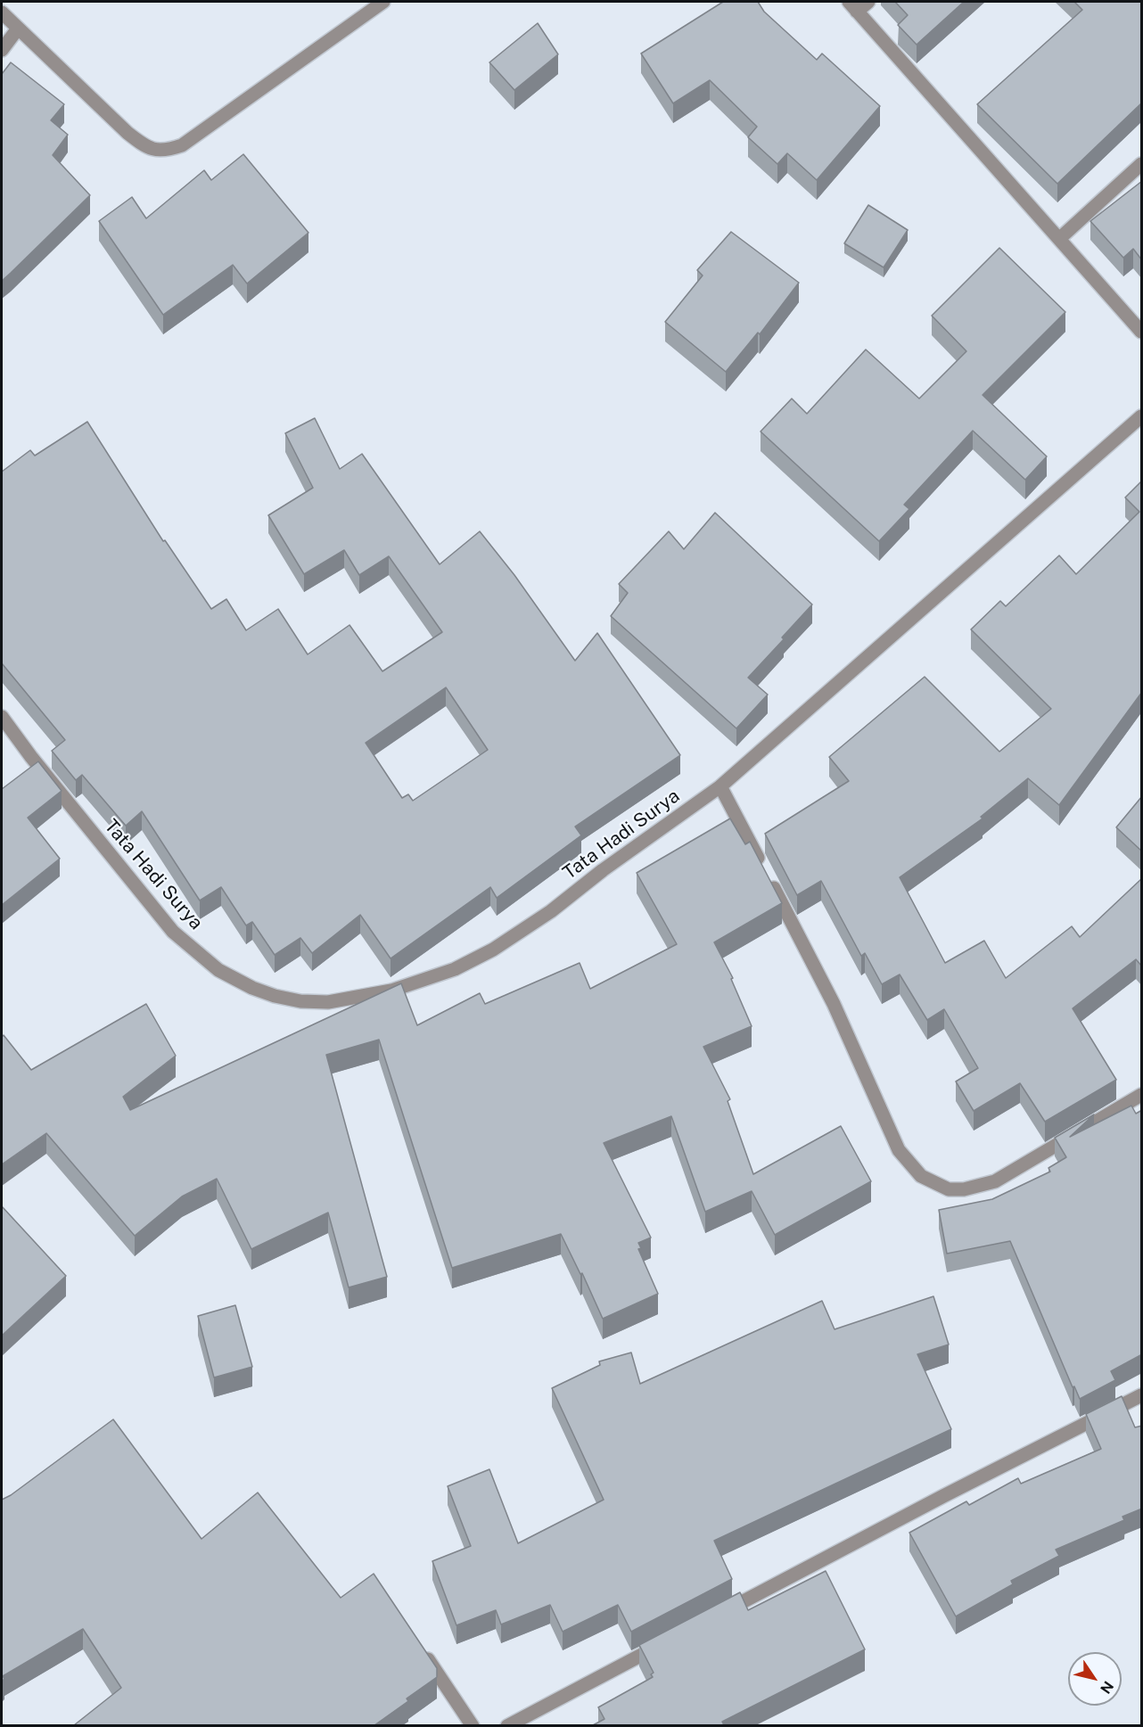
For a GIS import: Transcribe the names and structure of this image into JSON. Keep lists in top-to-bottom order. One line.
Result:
{"streets":{"street":["Tata Hadi Surya"]},"north":"bottom right"}
